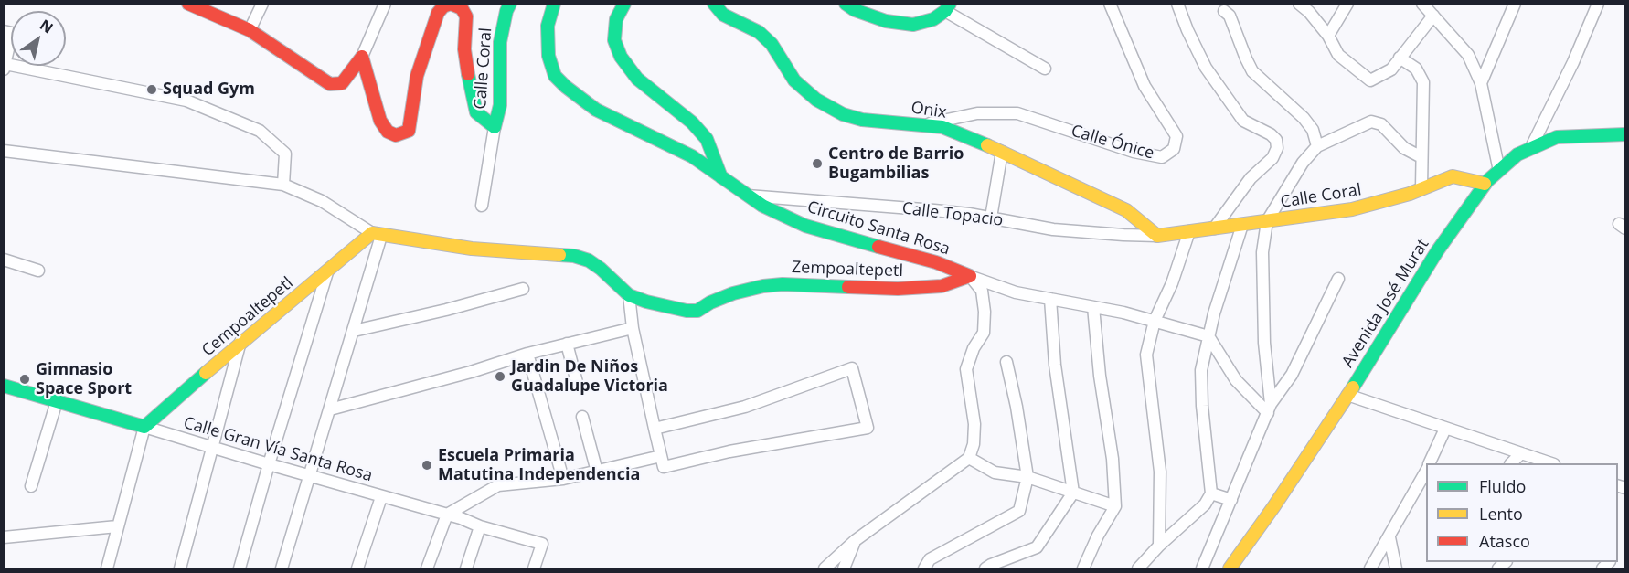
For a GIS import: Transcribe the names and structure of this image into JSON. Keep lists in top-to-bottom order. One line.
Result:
{"streets":{"street":["Calle Coral","Onix","Calle Ónice","Calle Topacio","Circuito Santa Rosa","Zempoaltepetl","Avenida José Murat","Cempoaltepetl","Calle Gran Vía Santa Rosa"]},"crossings":[["Calle Coral","Onix"],["Calle Coral","Calle Topacio"],["Calle Coral","Avenida José Murat"],["Onix","Calle Ónice"],["Onix","Calle Topacio"],["Calle Topacio","Circuito Santa Rosa"],["Circuito Santa Rosa","Zempoaltepetl"],["Zempoaltepetl","Cempoaltepetl"],["Cempoaltepetl","Calle Gran Vía Santa Rosa"]],"places":["Squad Gym","Centro de Barrio Bugambilias","Jardin De Niños Guadalupe Victoria","Gimnasio Space Sport","Escuela Primaria Matutina Independencia"],"legend":["Fluido","Lento","Atasco"],"north":"top right"}
